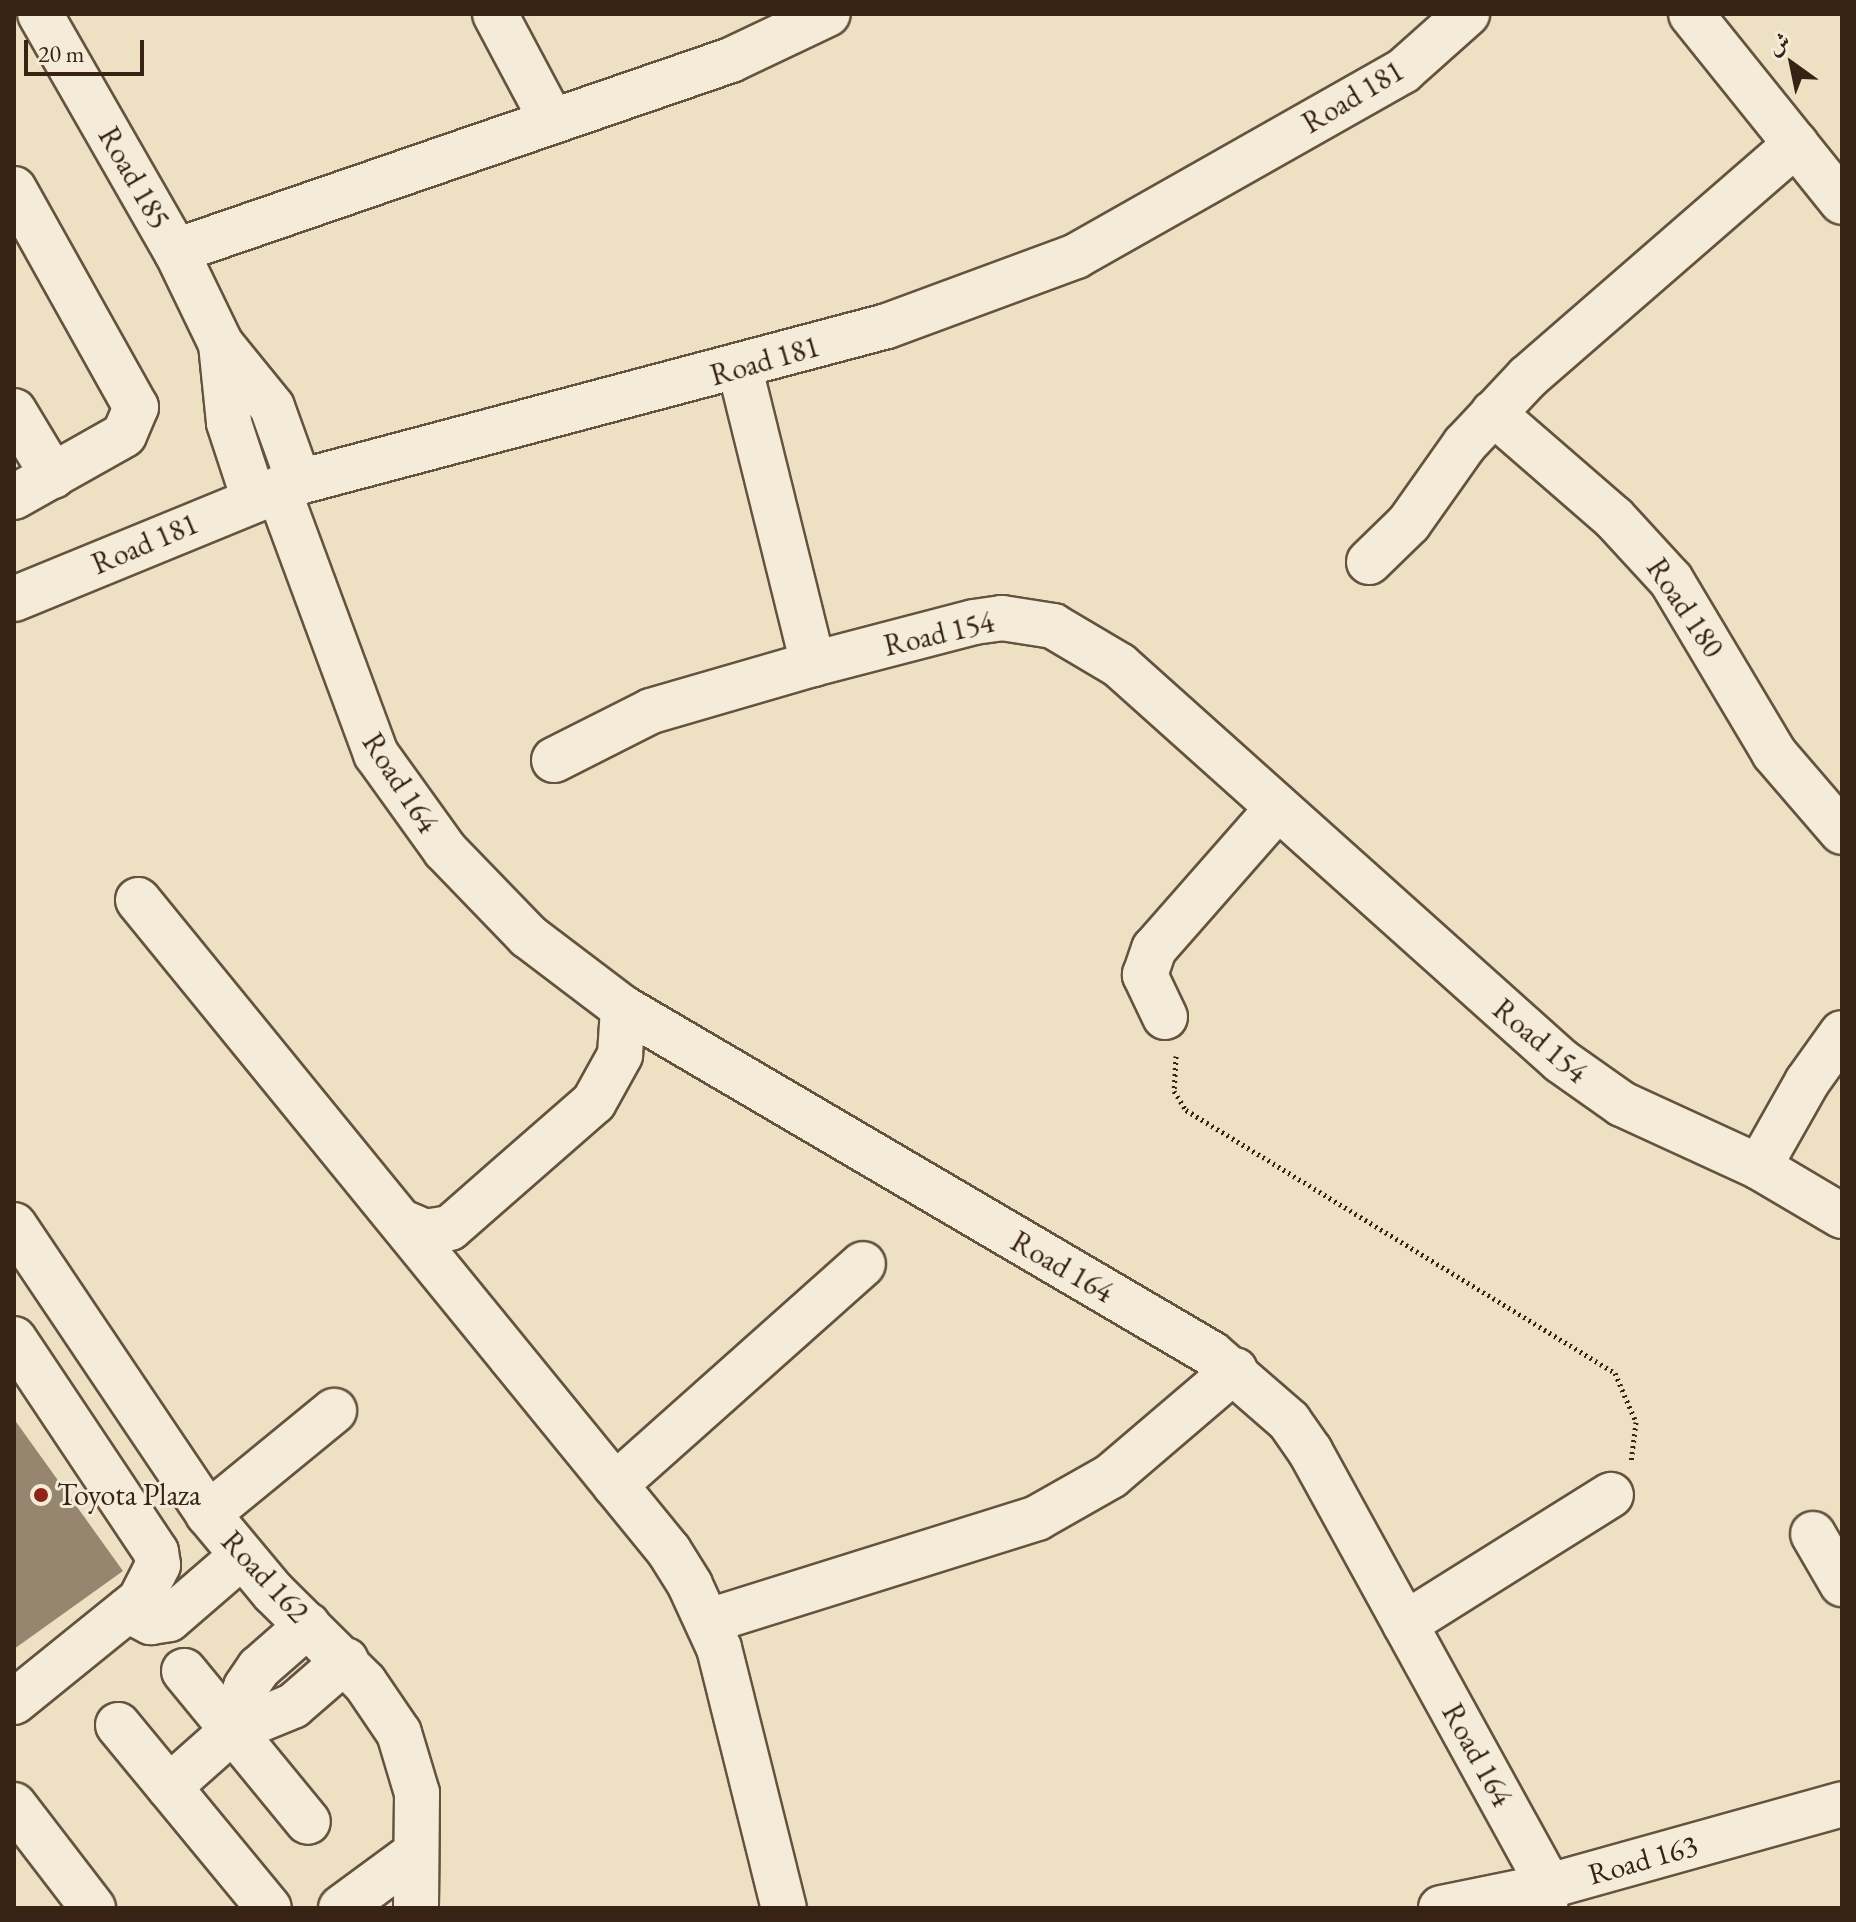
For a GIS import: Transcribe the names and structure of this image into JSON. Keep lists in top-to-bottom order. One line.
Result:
{"streets":{"street":["Road 181","Road 185","Road 180","Road 154","Road 164","Road 162","Road 163"]},"crossings":[["Road 181","Road 185"],["Road 181","Road 164"],["Road 185","Road 164"],["Road 164","Road 163"]],"places":["Toyota Plaza"],"scale_bar":"20 m","north":"top left"}
